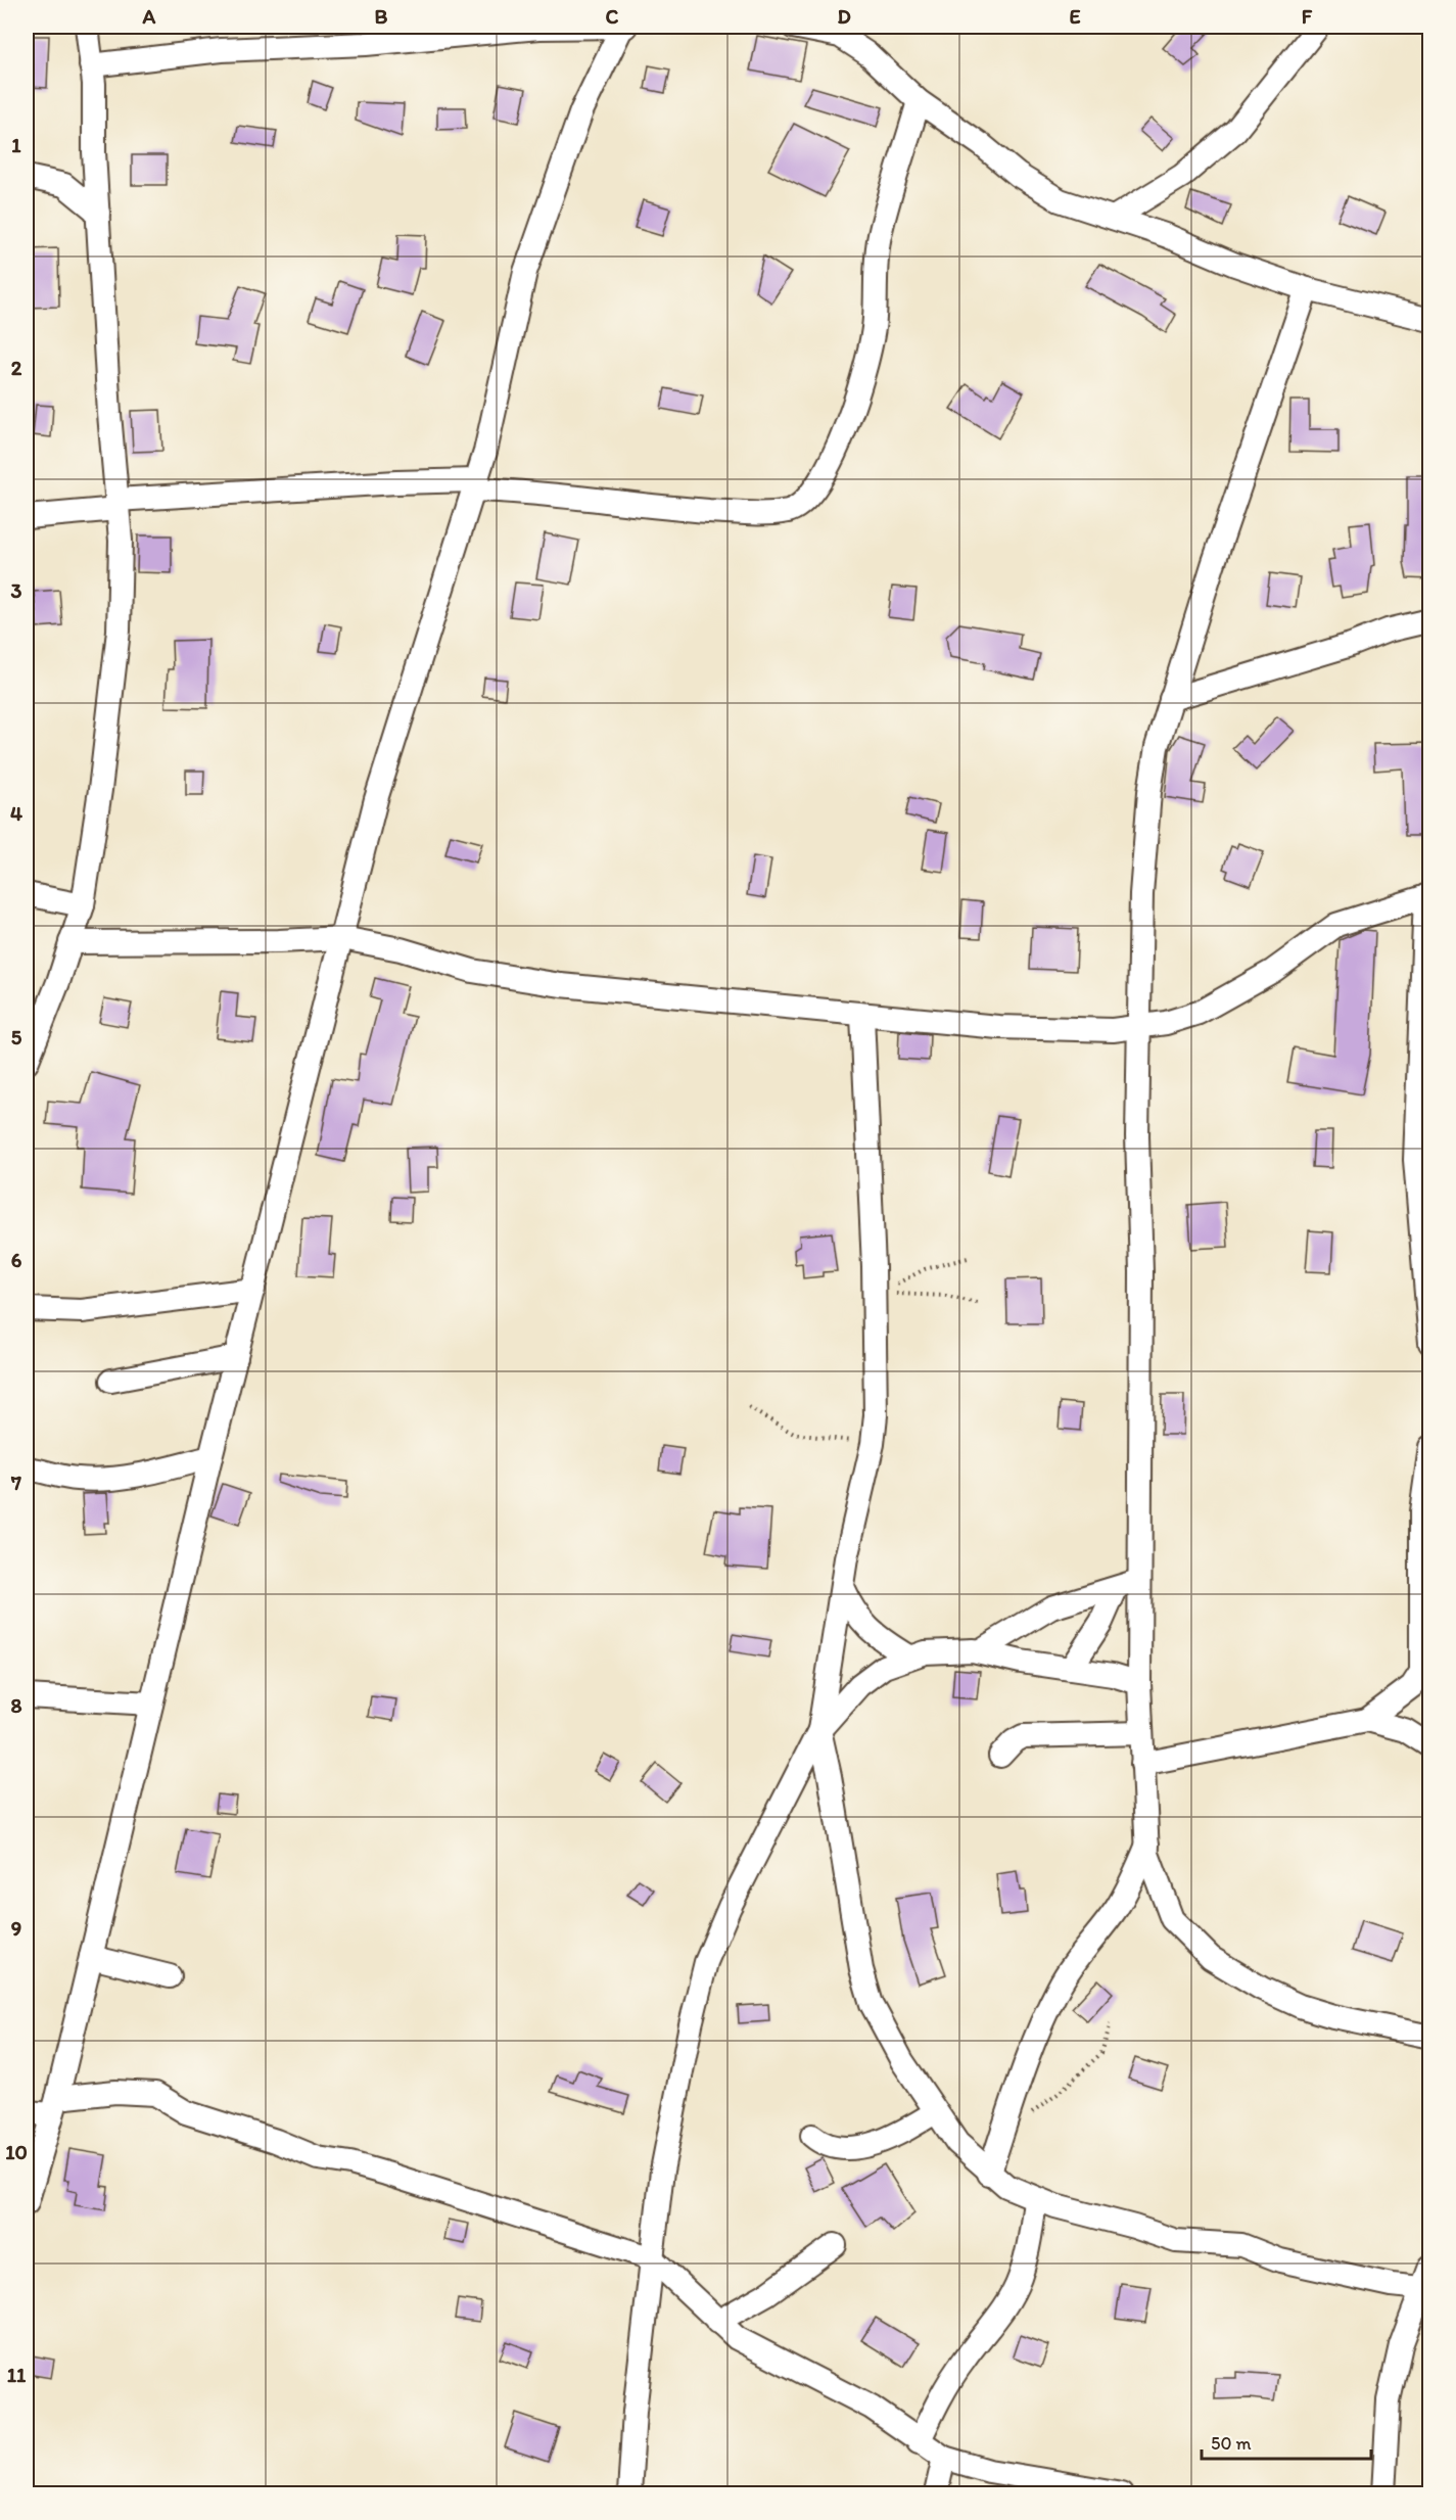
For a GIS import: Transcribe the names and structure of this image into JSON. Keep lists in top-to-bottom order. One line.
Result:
{"scale_bar":"50 m","grid":{"columns":["A","B","C","D","E","F"],"rows":["1","2","3","4","5","6","7","8","9","10","11"]}}
